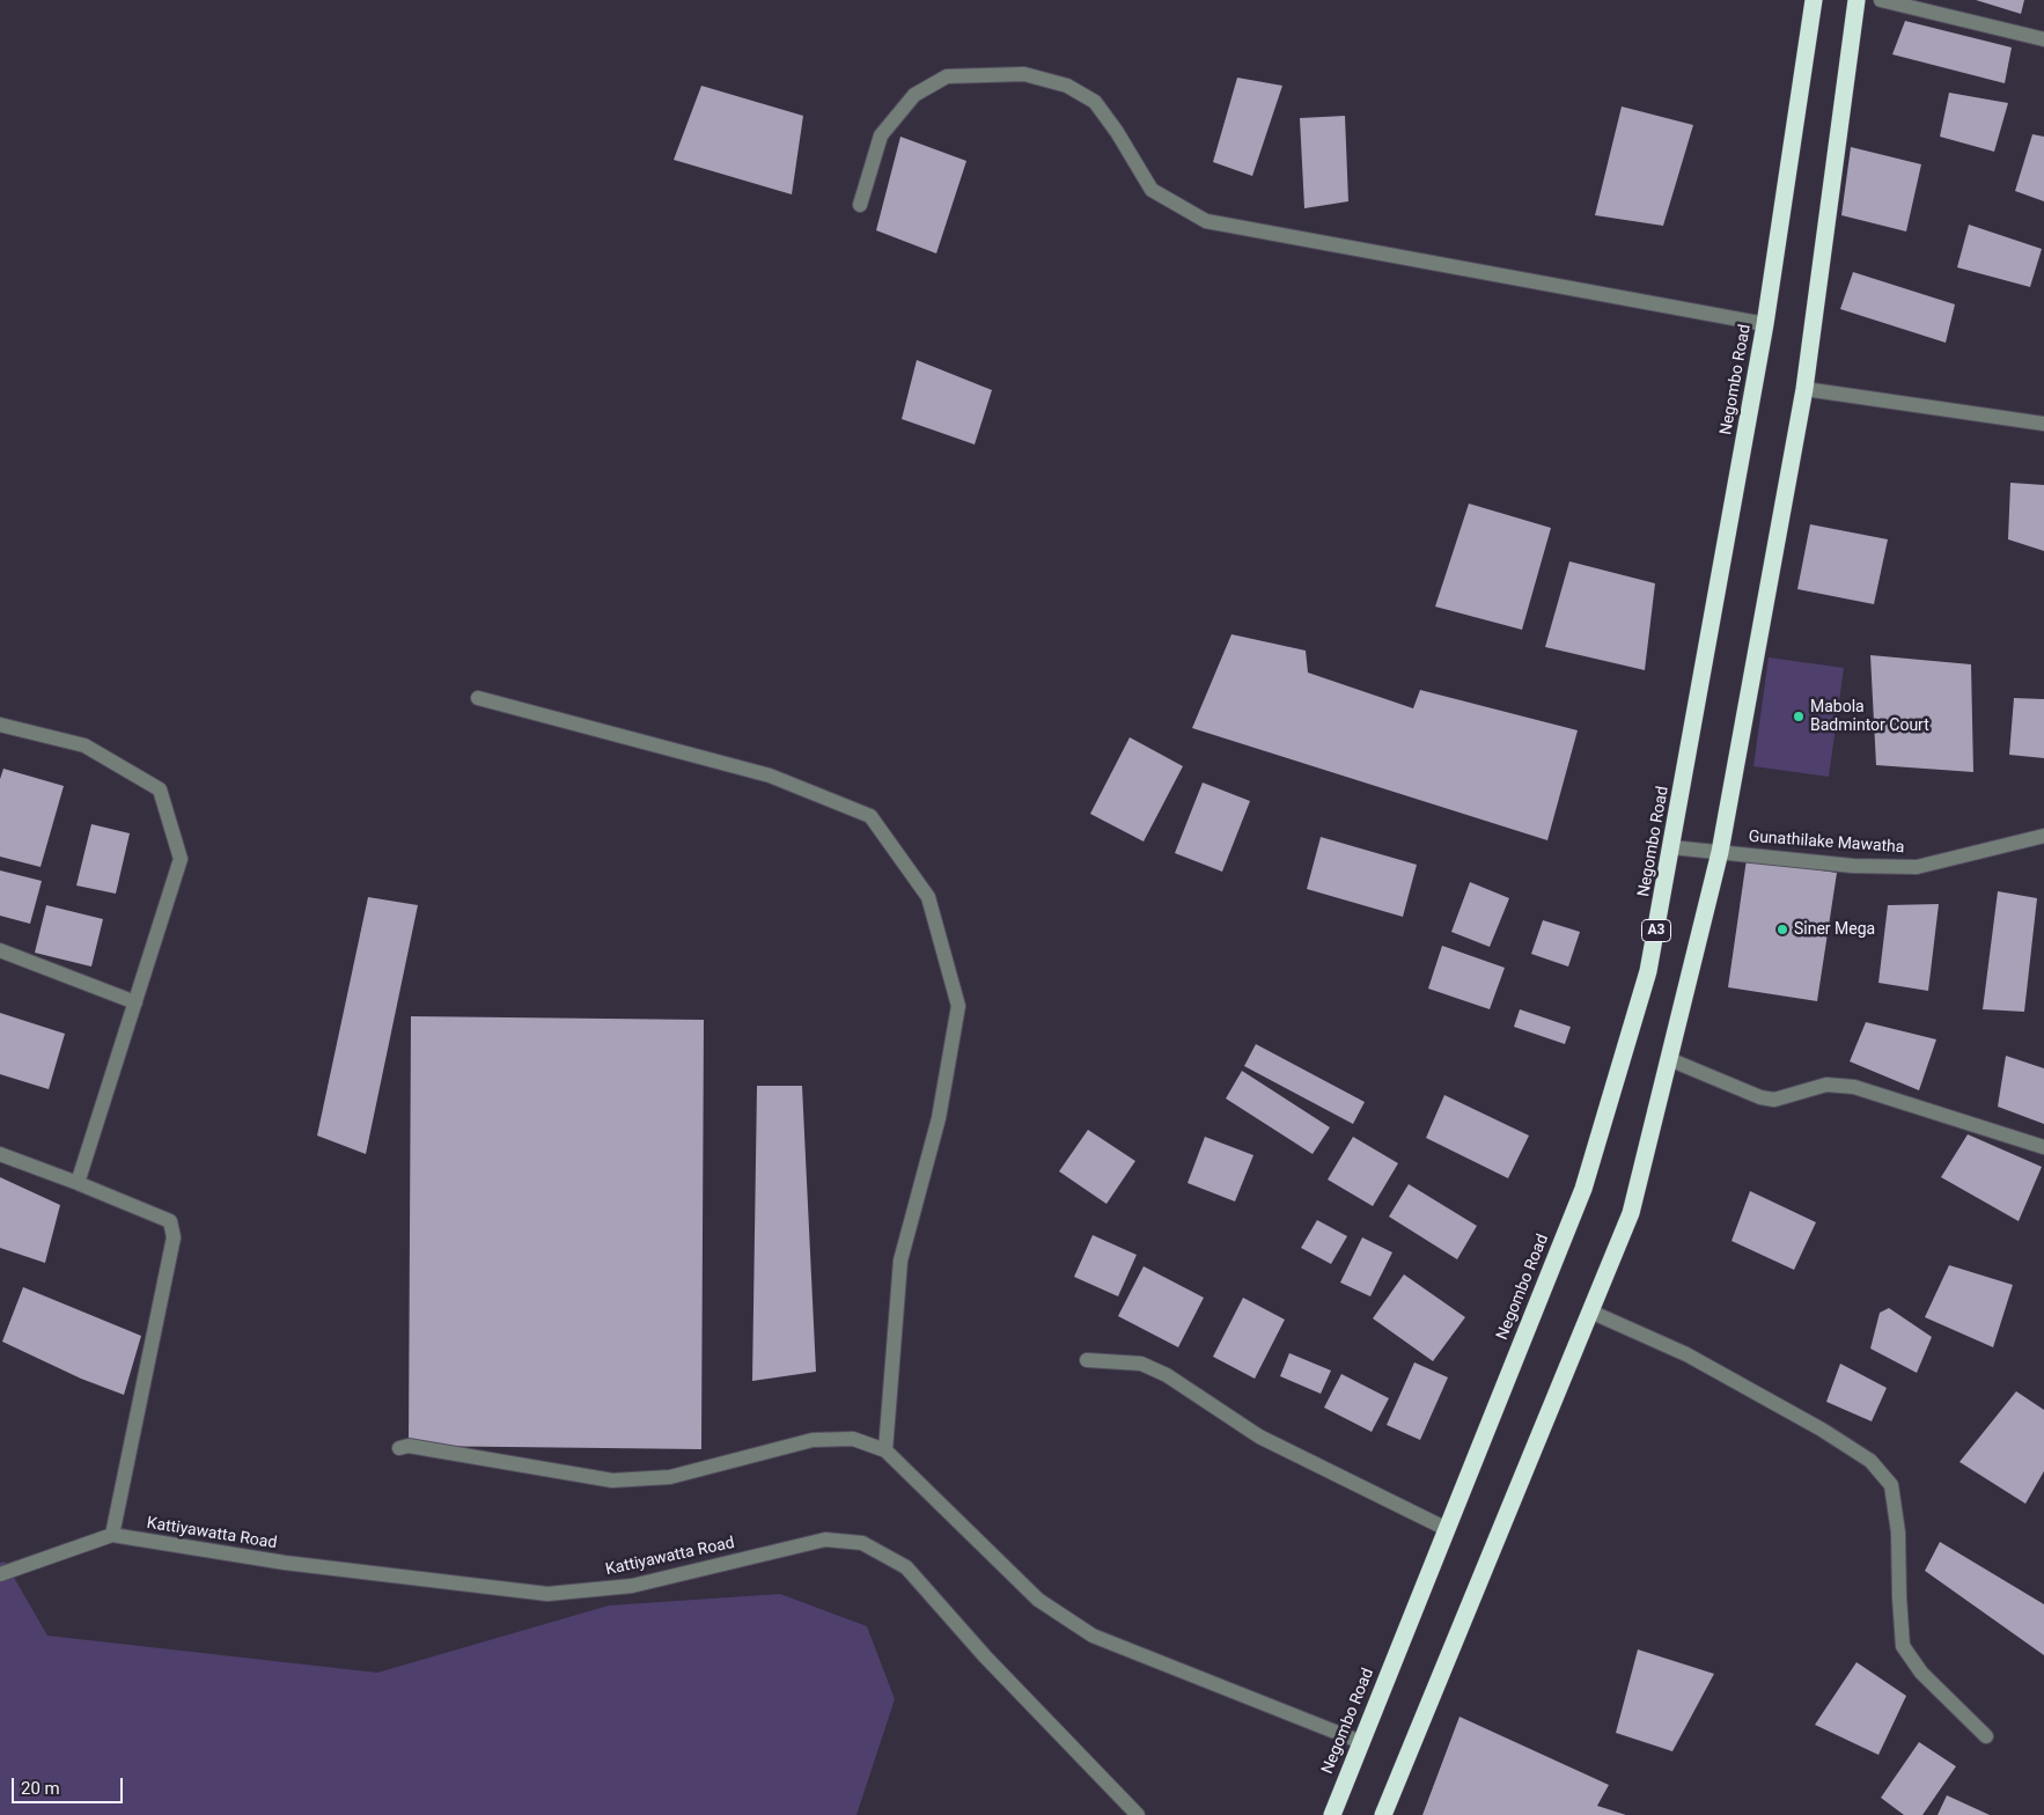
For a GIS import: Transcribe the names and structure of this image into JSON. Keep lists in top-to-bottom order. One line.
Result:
{"streets":{"highway":["Negombo Road","A3"],"street":["Gunathilake Mawatha","Kattiyawatta Road"]},"crossings":[["Negombo Road","Gunathilake Mawatha"]],"places":["Mabola Badmintor Court","Siner Mega"],"scale_bar":"20 m"}
